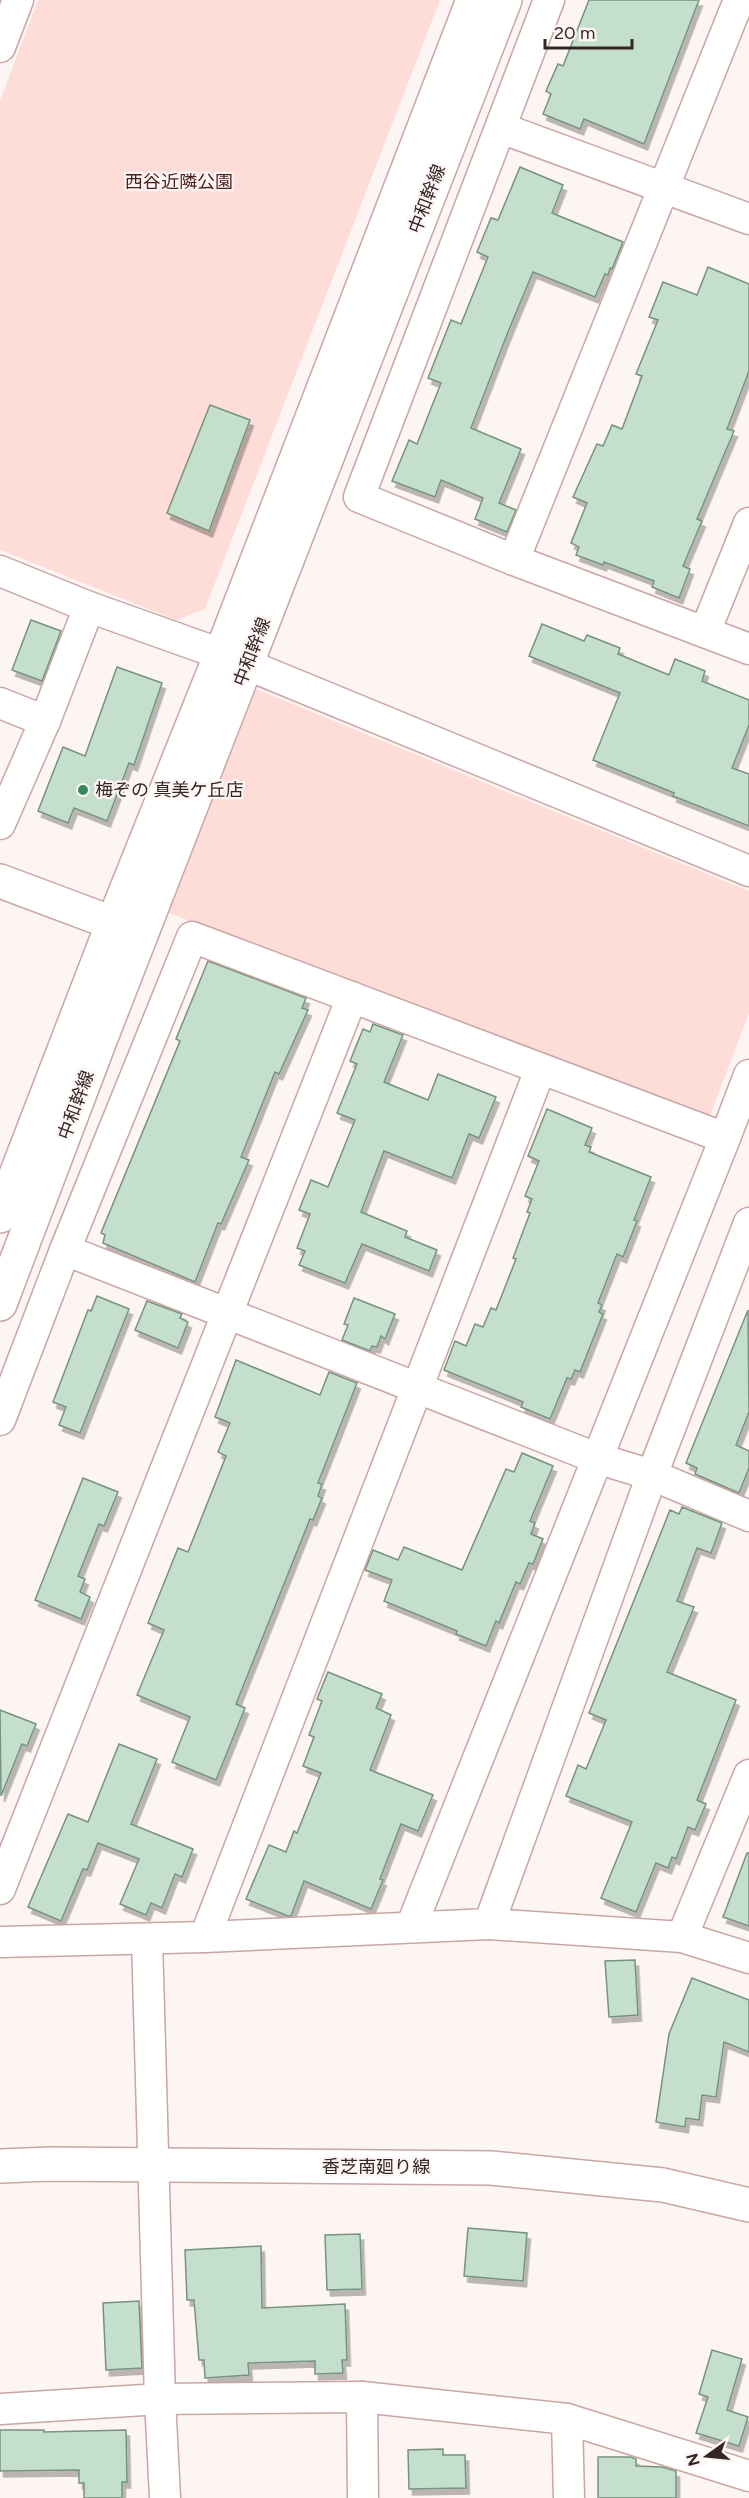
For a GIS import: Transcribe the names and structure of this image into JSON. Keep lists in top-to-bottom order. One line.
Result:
{"streets":{"main road":["中和幹線","香芝南廻り線"]},"parks":["西谷近隣公園"],"places":["梅ぞの 真美ケ丘店"],"scale_bar":"20 m","north":"left"}
